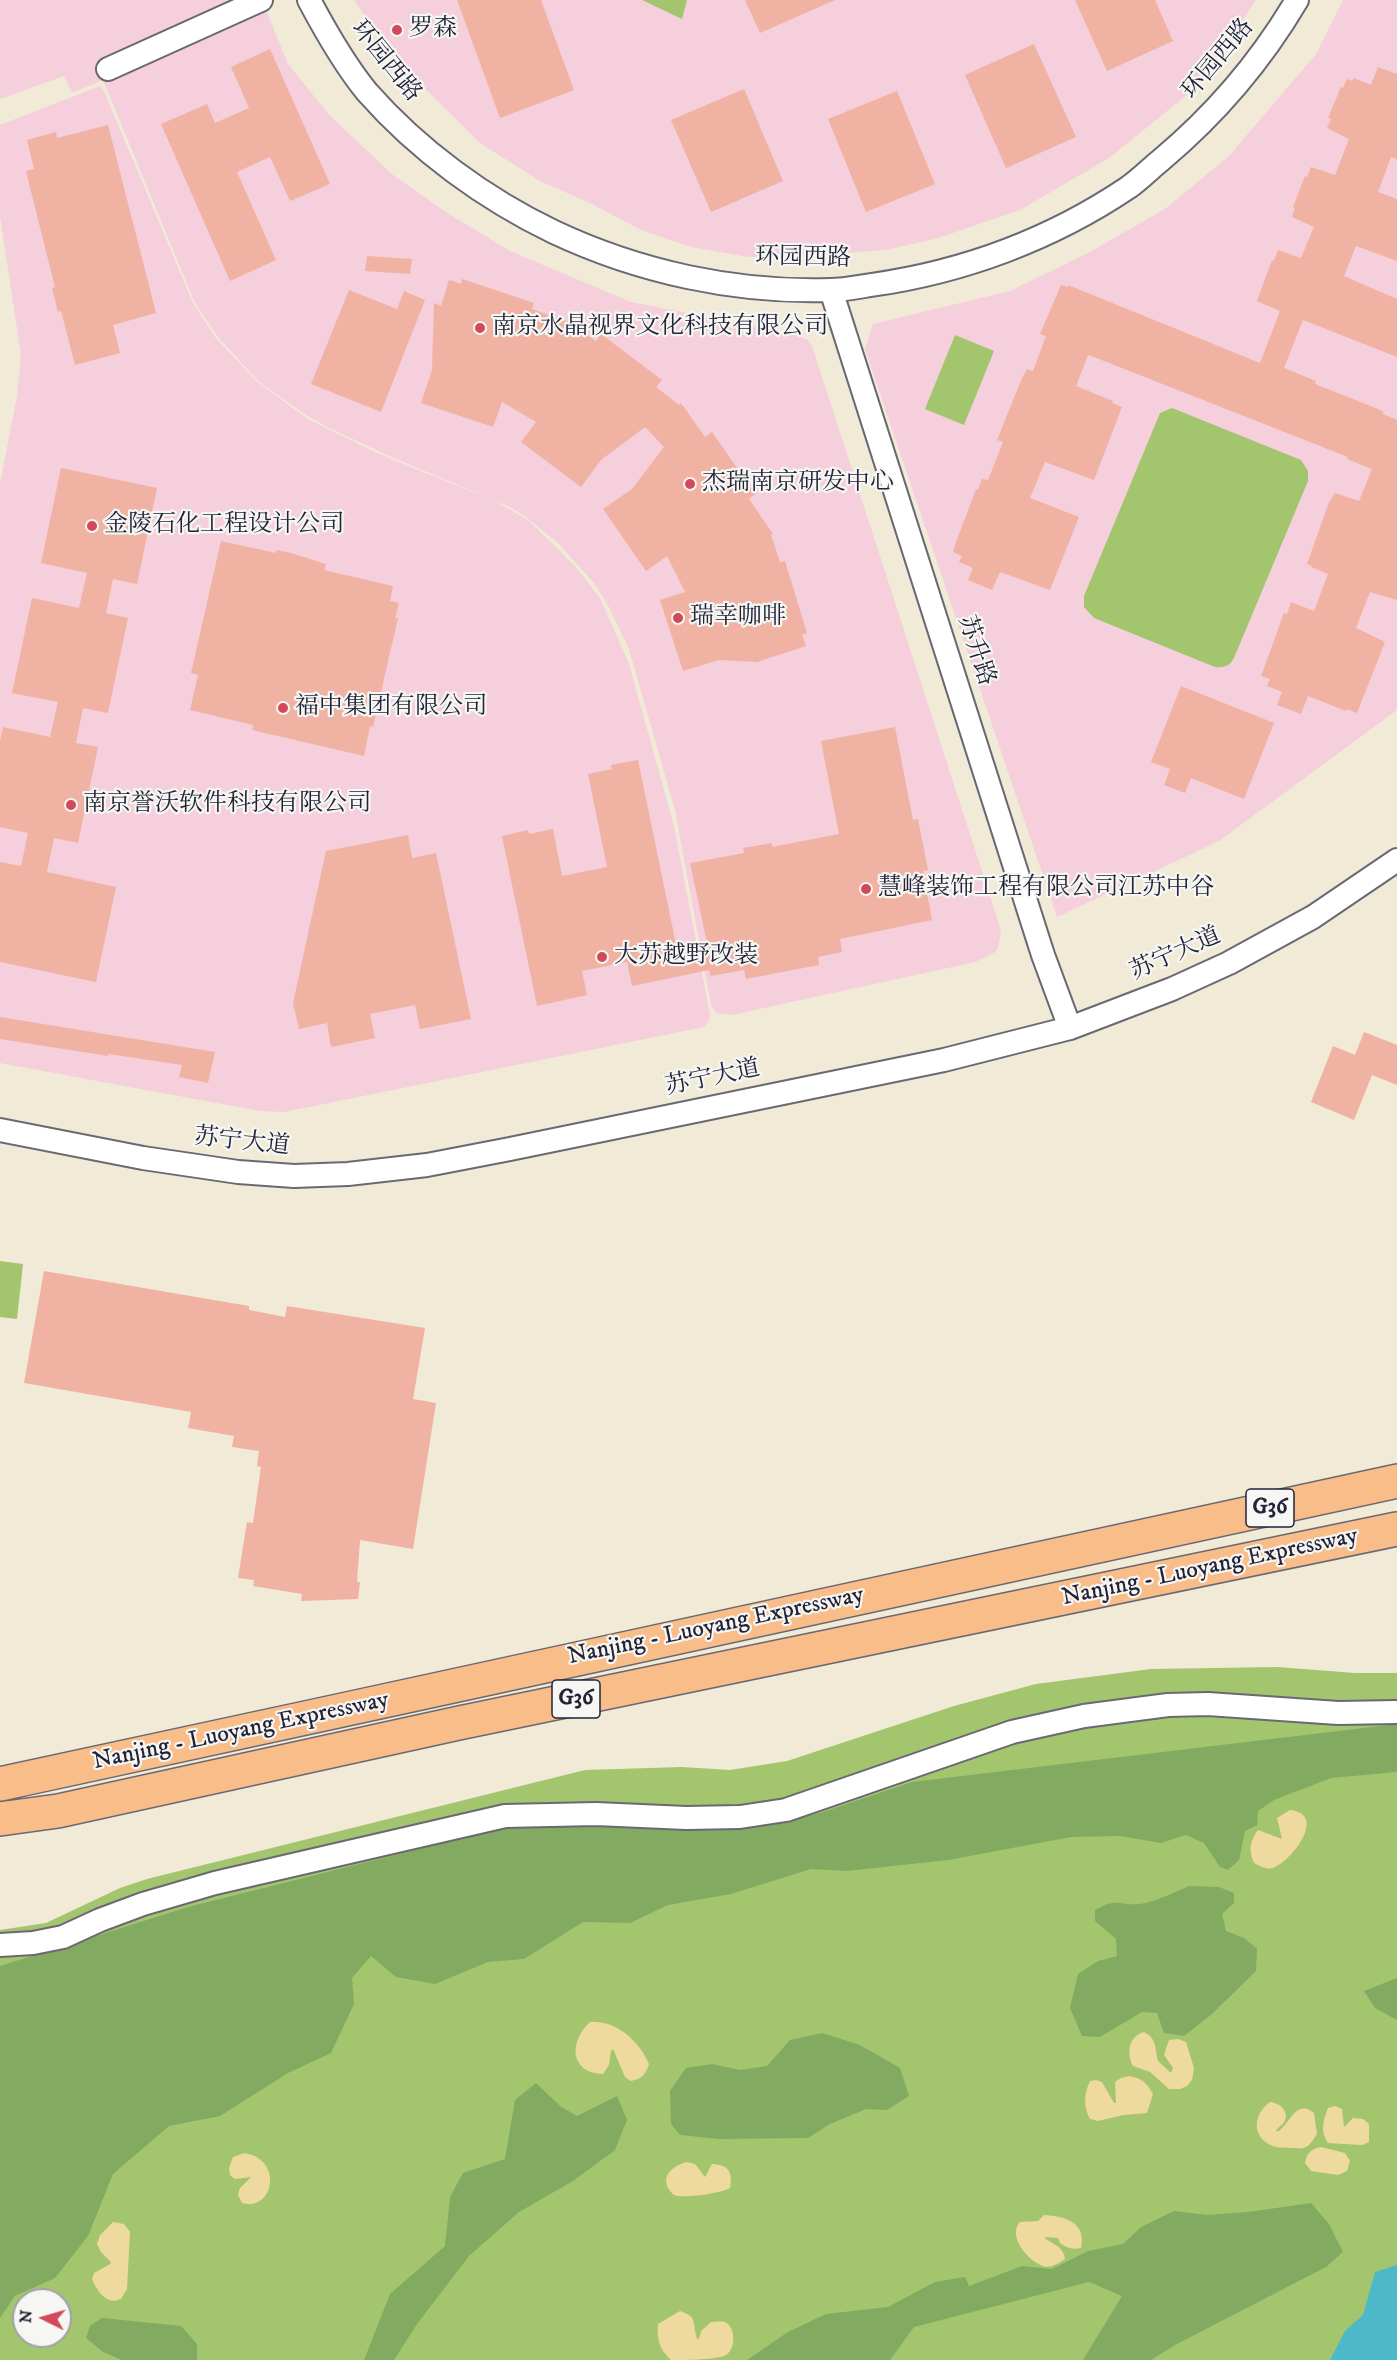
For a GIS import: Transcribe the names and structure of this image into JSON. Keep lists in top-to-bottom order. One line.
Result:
{"streets":{"highway":["G36","Nanjing - Luoyang Expressway"],"street":["环园西路","苏升路","苏宁大道"]},"crossings":[["环园西路","苏升路"],["苏升路","苏宁大道"]],"places":["罗森","南京水晶视界文化科技有限公司","杰瑞南京研发中心","金陵石化工程设计公司","瑞幸咖啡","福中集团有限公司","南京誉沃软件科技有限公司","慧峰装饰工程有限公司江苏中谷","大苏越野改装"],"north":"left"}
